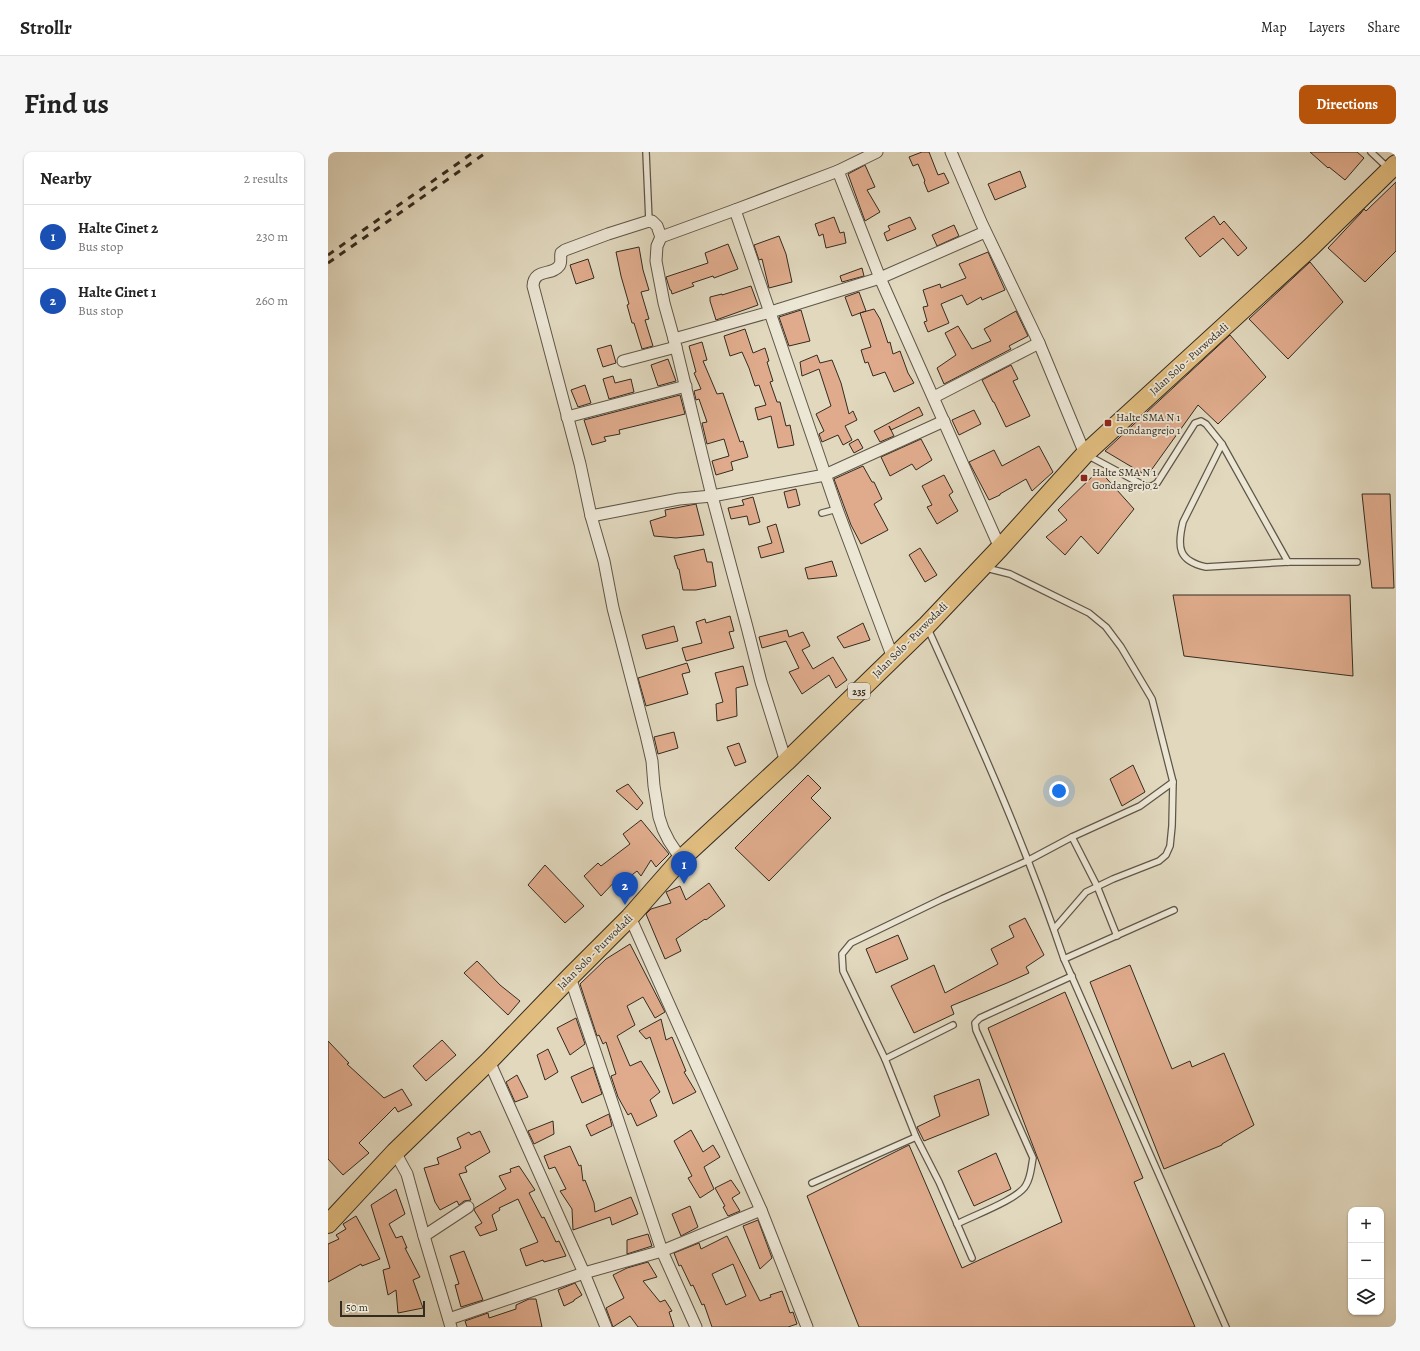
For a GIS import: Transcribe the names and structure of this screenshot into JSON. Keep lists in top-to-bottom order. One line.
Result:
{"streets":{"main road":["Jalan Solo - Purwodadi","235"]},"places":{"transit":["Halte SMA N 1 Gondangrejo 1","Halte SMA N 1 Gondangrejo 2"]},"scale_bar":"50 m","page":{"header":"Strollr","nav":["Map","Layers","Share"],"title":"Find us","buttons":"Directions","heading":["Nearby","2 results"],"list":[{"mark":"1","name":"Halte Cinet 2","note":"Bus stop","value":"230 m"},{"mark":"2","name":"Halte Cinet 1","note":"Bus stop","value":"260 m"}],"pins":["1","2"],"map_buttons":["+","−"],"scale":"50 m"}}
